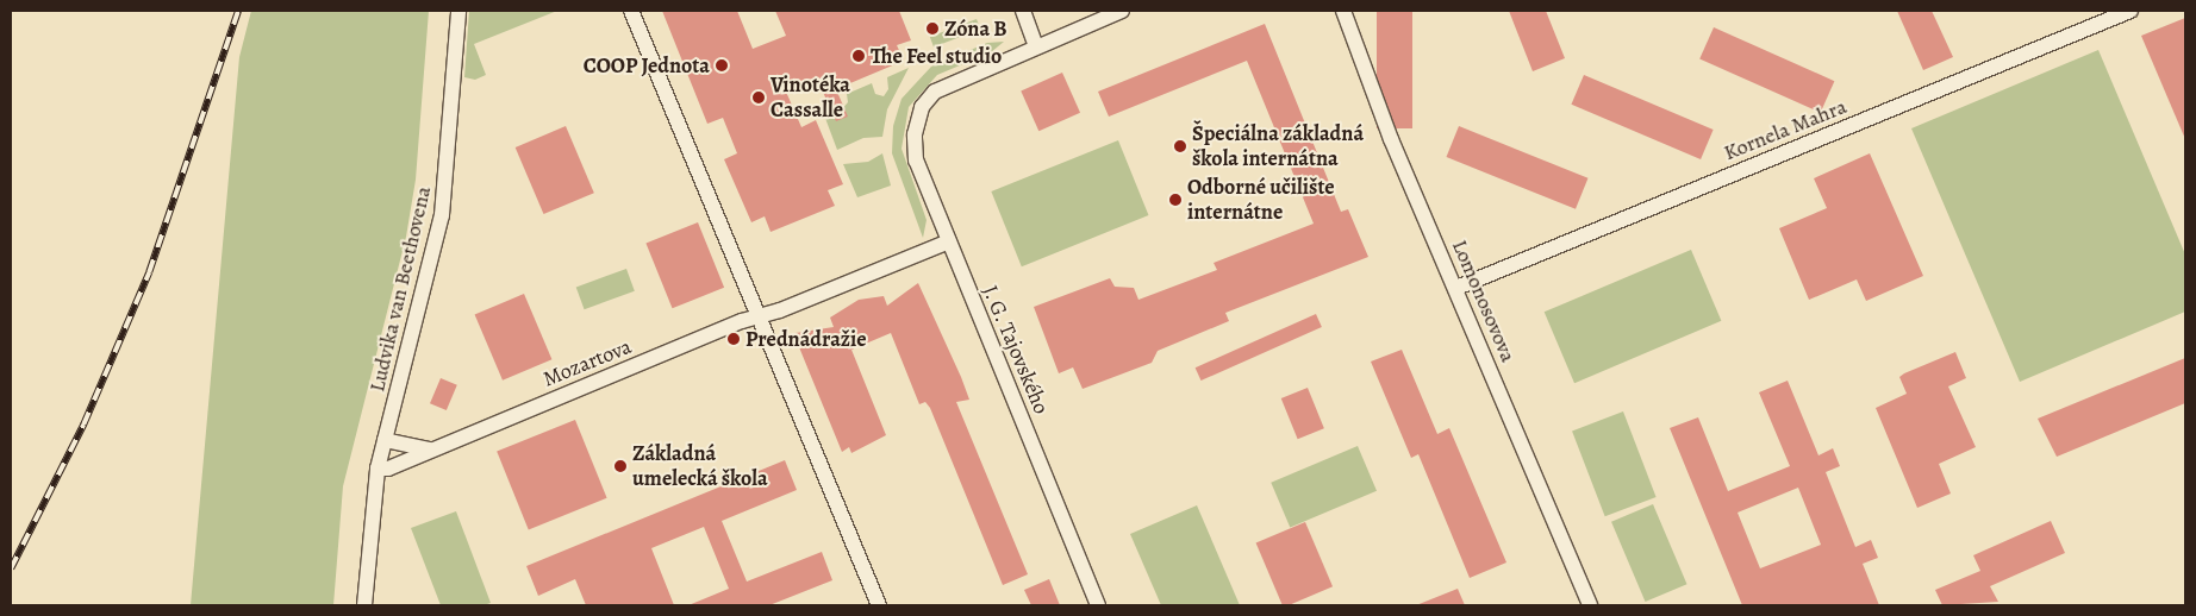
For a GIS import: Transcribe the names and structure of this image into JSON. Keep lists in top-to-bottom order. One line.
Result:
{"streets":{"street":["Kornela Mahra","Ludvika van Beethovena","Lomonosovova","J. G. Tajovského","Mozartova"]},"crossings":[["Kornela Mahra","Lomonosovova"],["Ludvika van Beethovena","Mozartova"],["J. G. Tajovského","Mozartova"]],"places":["Zóna B","The Feel studio","COOP Jednota","Vinotéka Cassalle","Špeciálna základná škola internátna","Odborné učilište internátne","Prednádražie","Základná umelecká škola"]}
